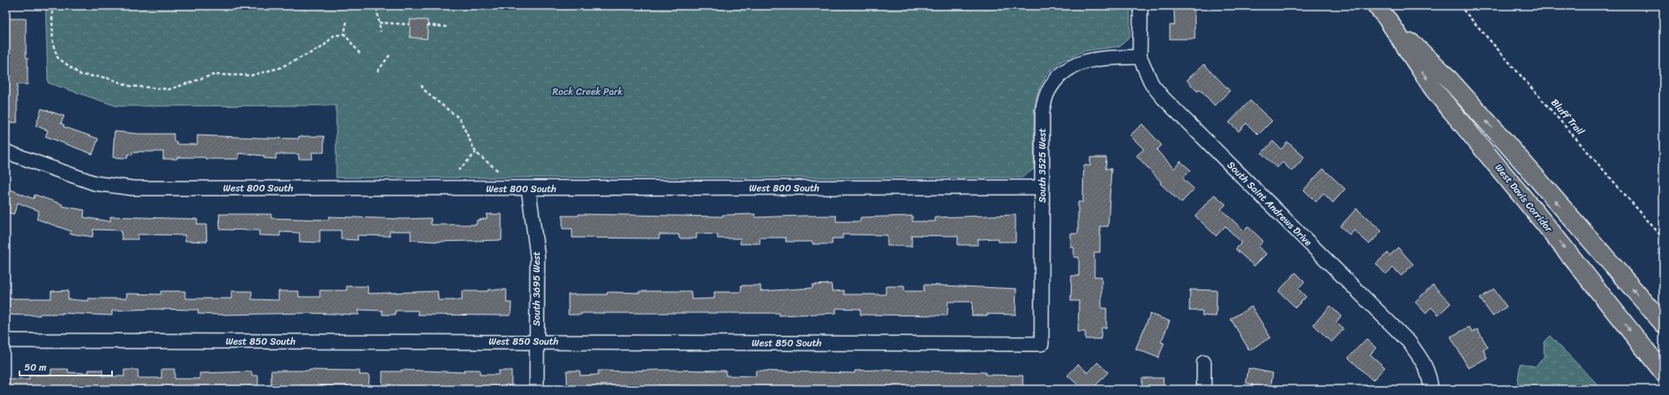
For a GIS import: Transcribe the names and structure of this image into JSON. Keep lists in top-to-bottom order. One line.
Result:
{"streets":{"highway":["West Davis Corridor"],"street":["South 3525 West","West 800 South","South Saint Andrews Drive","South 3695 West","West 850 South"],"path":["Bluff Trail"]},"crossings":[["South 3525 West","West 800 South"],["South 3525 West","South Saint Andrews Drive"],["South 3525 West","West 850 South"],["West 800 South","South 3695 West"],["South 3695 West","West 850 South"]],"parks":["Rock Creek Park"],"scale_bar":"50 m"}
